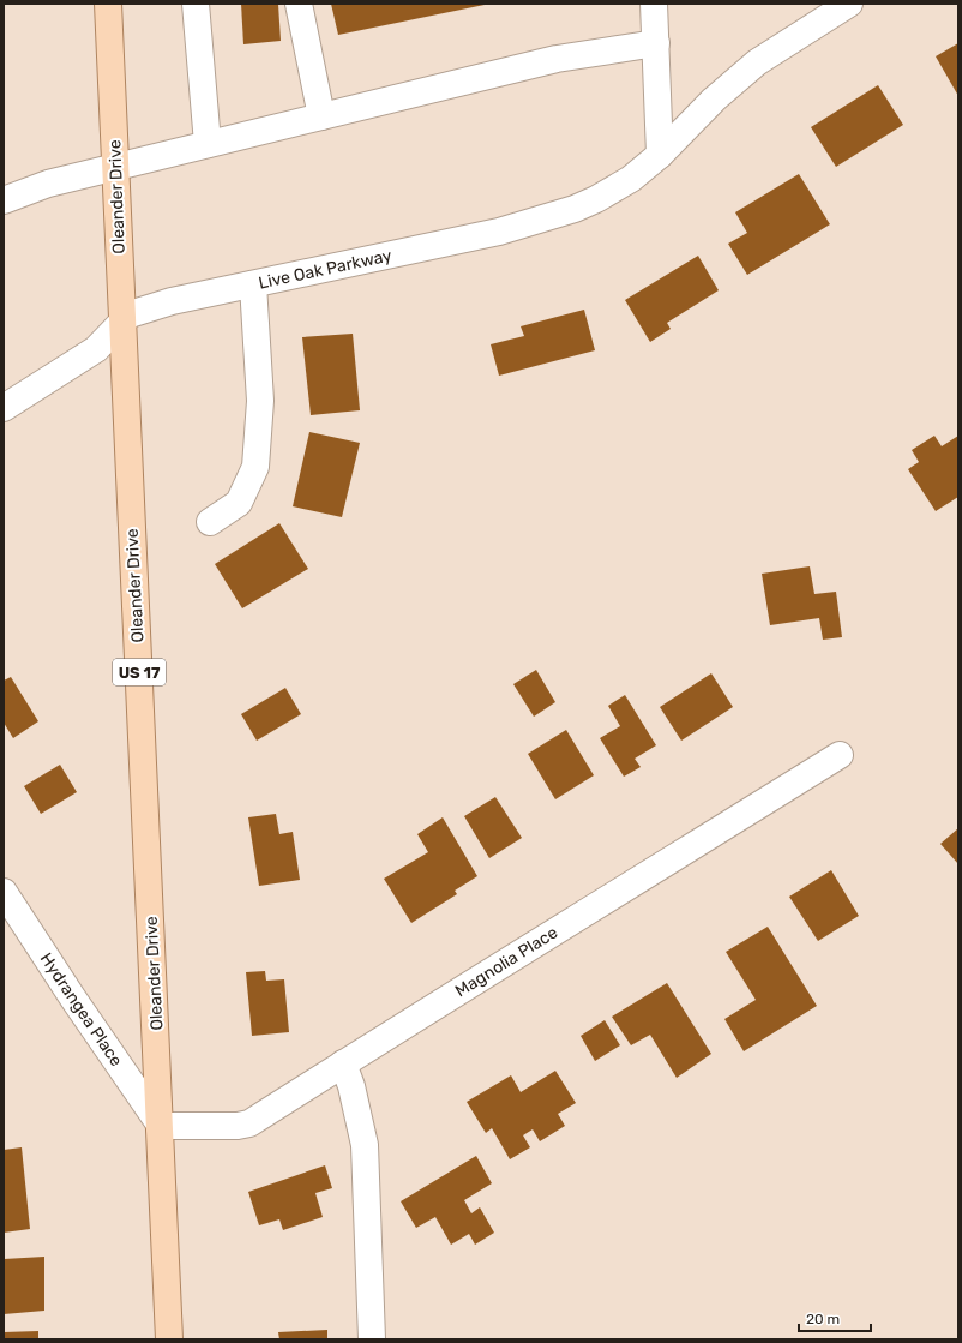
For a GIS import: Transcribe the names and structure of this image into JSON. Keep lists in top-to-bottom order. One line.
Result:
{"streets":{"main road":["Oleander Drive","US 17"],"street":["Live Oak Parkway","Magnolia Place","Hydrangea Place"]},"crossings":[["Oleander Drive","Live Oak Parkway"],["Oleander Drive","Magnolia Place"],["Oleander Drive","Hydrangea Place"],["Magnolia Place","Hydrangea Place"]],"scale_bar":"20 m"}
